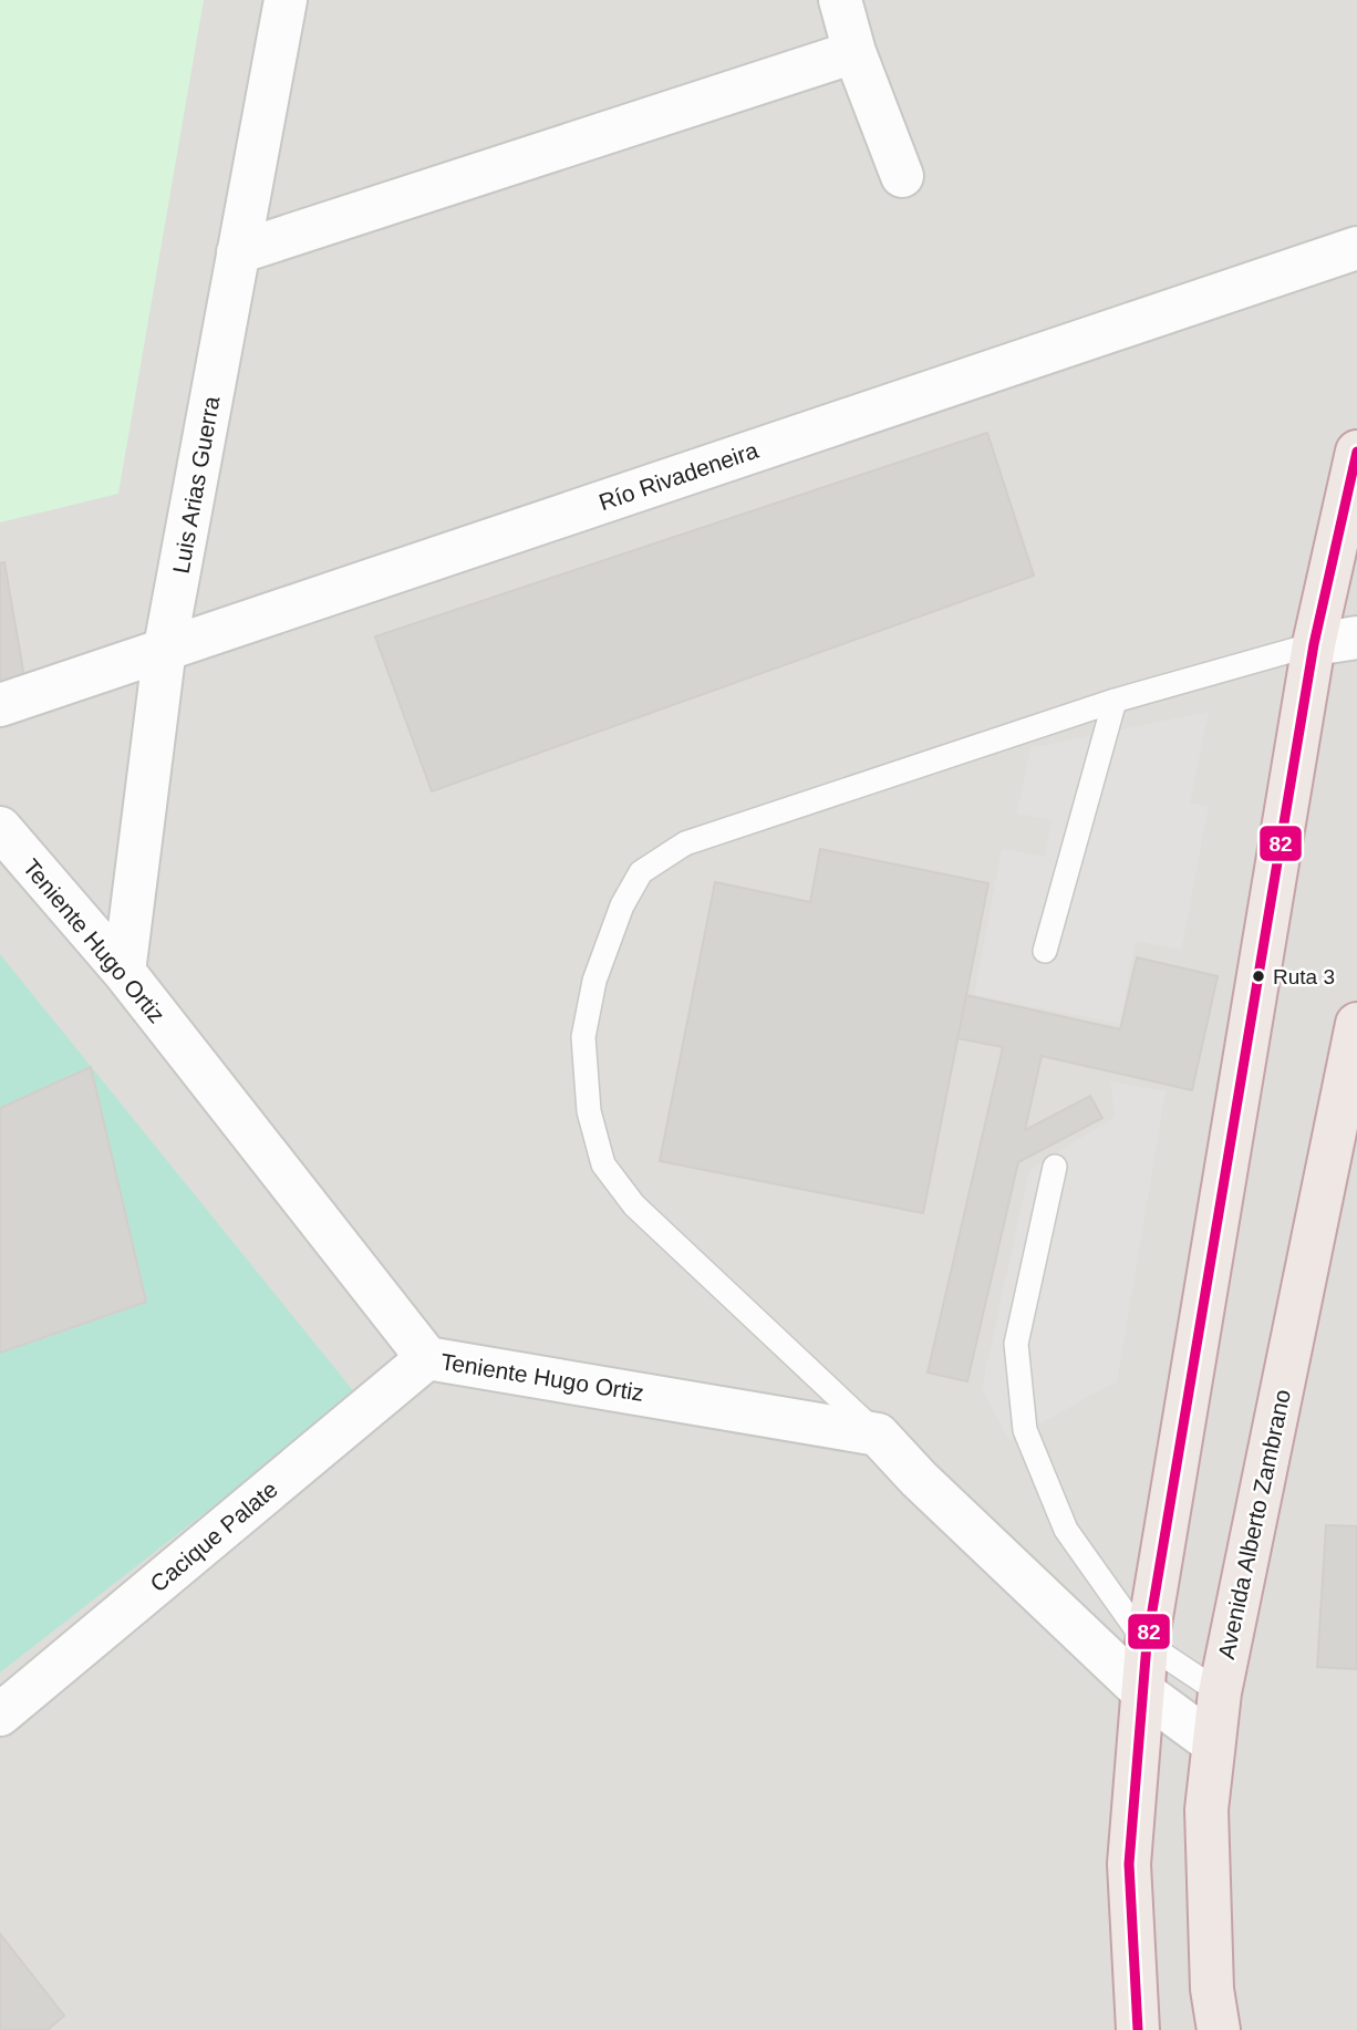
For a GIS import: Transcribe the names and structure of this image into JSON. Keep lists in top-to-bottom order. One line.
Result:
{"streets":{"highway":["Avenida Alberto Zambrano"],"street":["Río Rivadeneira","Luis Arias Guerra","Teniente Hugo Ortiz","Cacique Palate"]},"crossings":[["Río Rivadeneira","Luis Arias Guerra"],["Luis Arias Guerra","Teniente Hugo Ortiz"],["Teniente Hugo Ortiz","Cacique Palate"]],"places":["Ruta 3"],"lines":["transit line 82"]}
